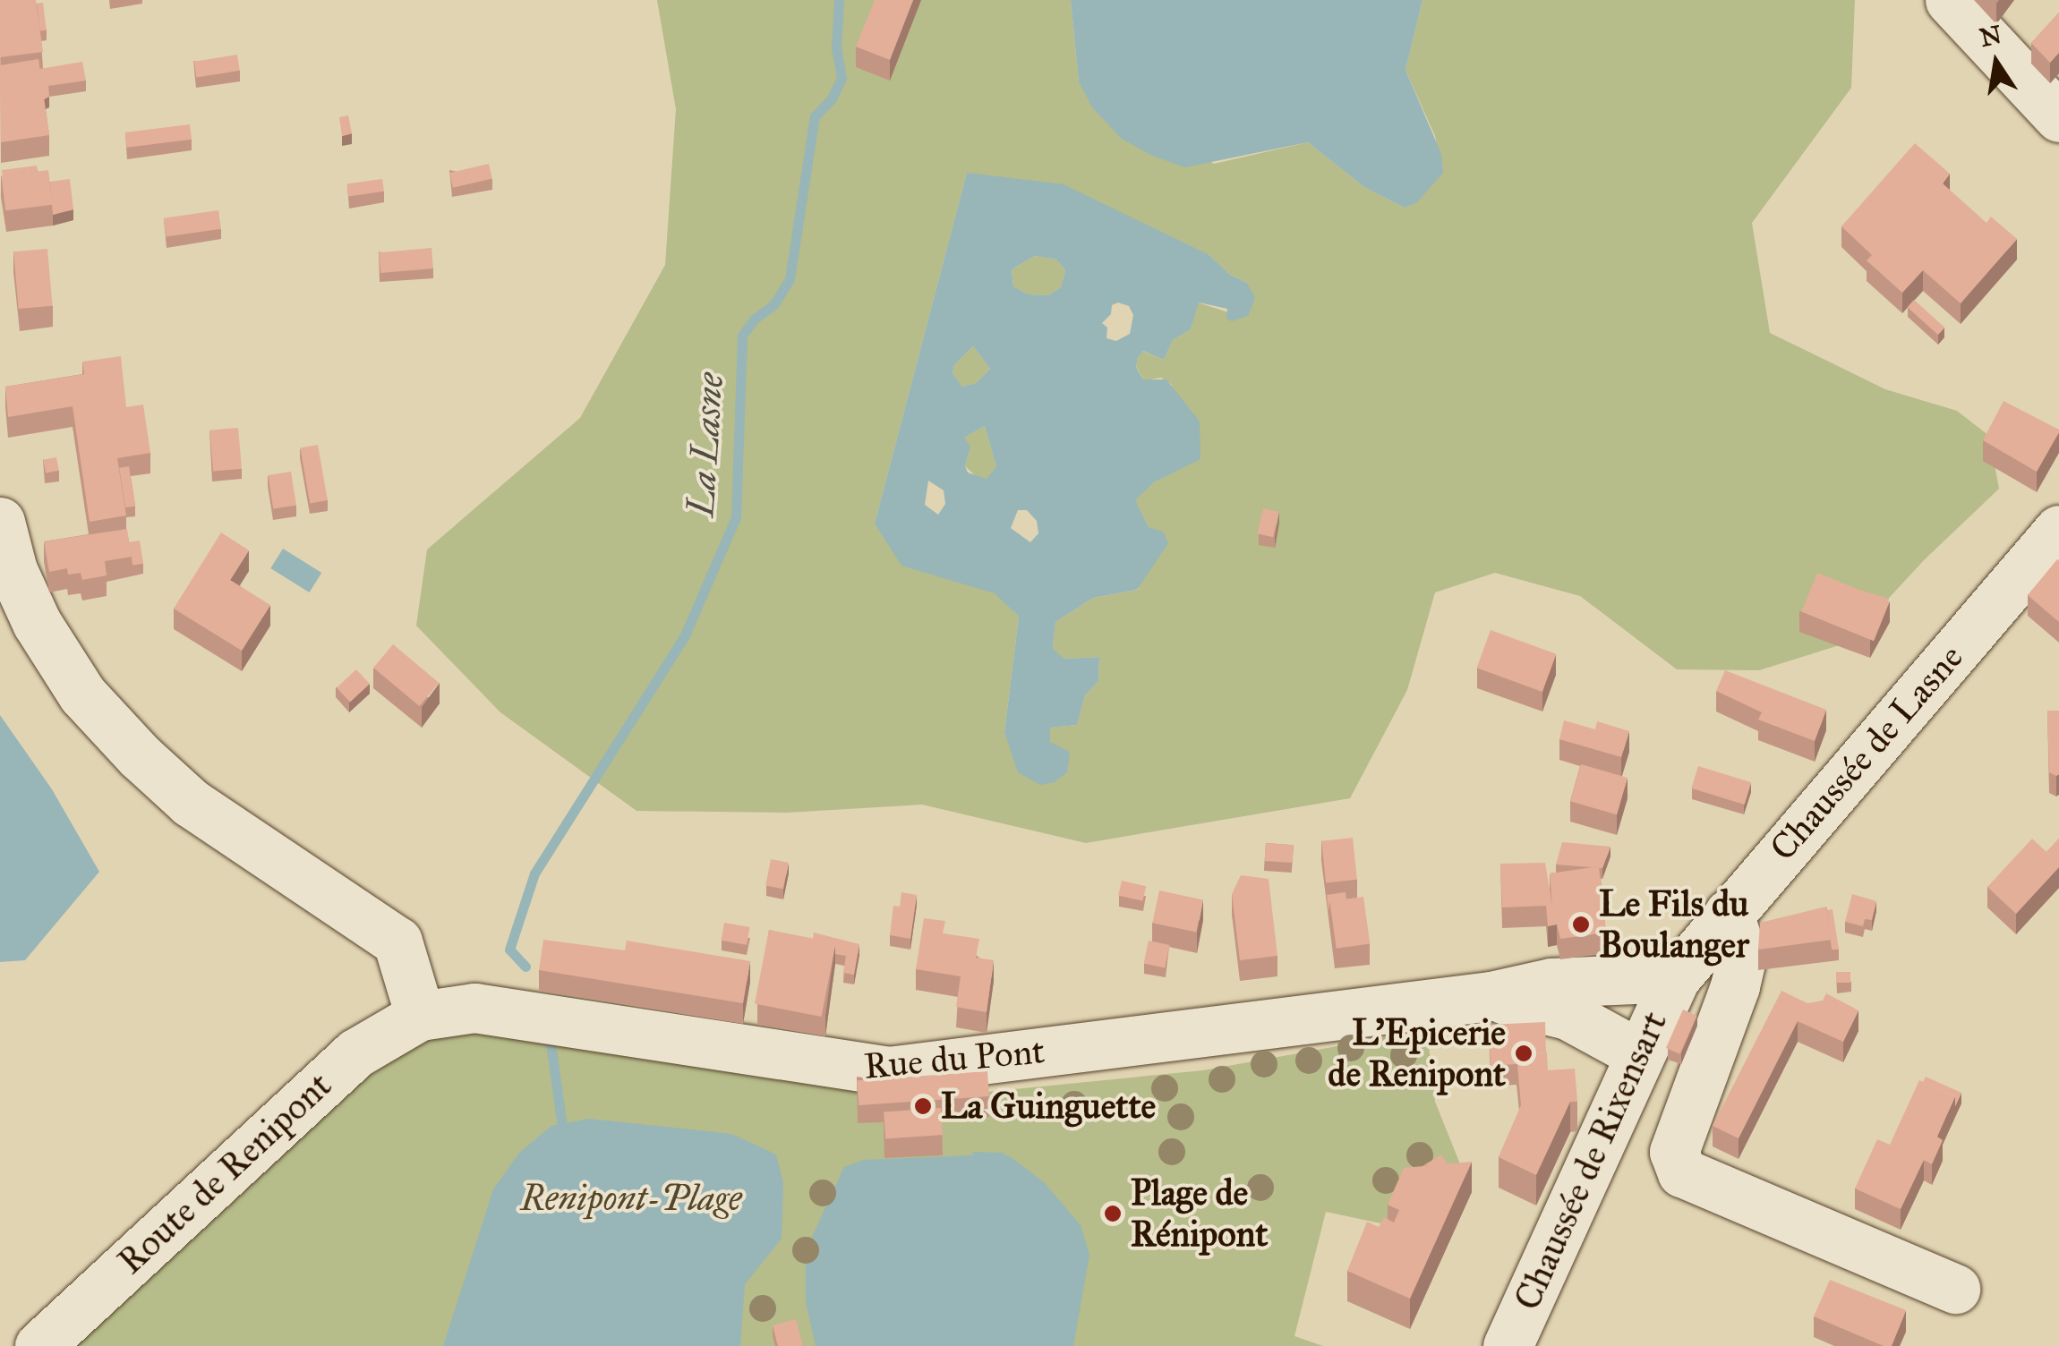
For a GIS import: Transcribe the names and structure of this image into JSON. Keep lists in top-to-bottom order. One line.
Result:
{"streets":{"street":["Chaussée de Lasne","Rue du Pont","Chaussée de Rixensart","Route de Renipont"]},"crossings":[["Chaussée de Lasne","Rue du Pont"],["Chaussée de Lasne","Chaussée de Rixensart"],["Rue du Pont","Chaussée de Rixensart"],["Rue du Pont","Route de Renipont"]],"water":["La Lasne"],"parks":["Renipont-Plage"],"places":["Le Fils du Boulanger","L'Epicerie de Renipont","La Guinguette","Plage de Rénipont"],"north":"top"}
